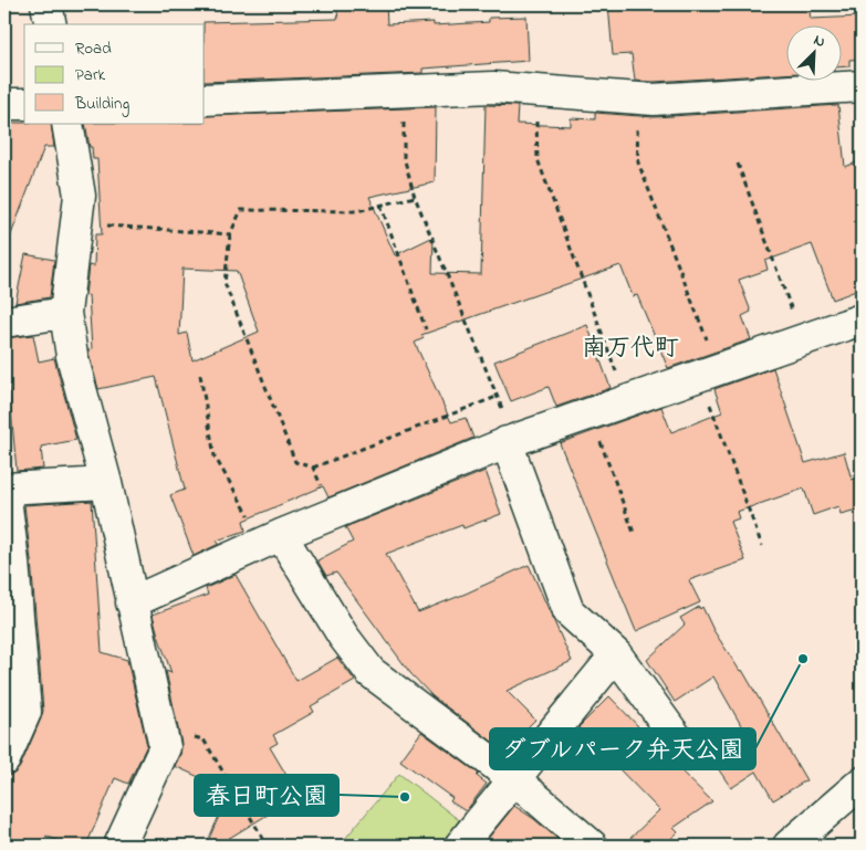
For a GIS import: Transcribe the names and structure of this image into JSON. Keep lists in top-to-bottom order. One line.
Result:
{"districts":["南万代町"],"places":["ダブルパーク弁天公園","春日町公園"],"legend":["Road","Park","Building"],"north":"top right"}
